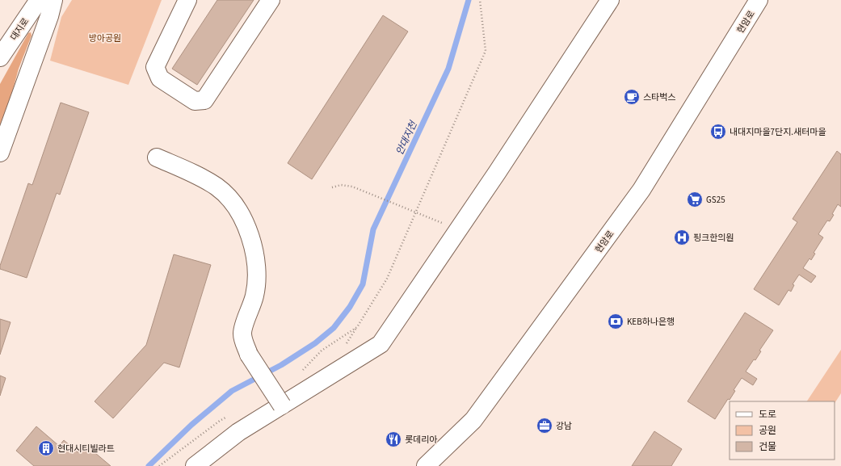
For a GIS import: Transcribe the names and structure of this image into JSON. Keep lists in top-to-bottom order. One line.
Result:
{"streets":{"street":["현암로","대지로"]},"water":["안대지천"],"parks":["방아공원"],"places":{"cafe":["스타벅스"],"bus stop":["내대지마을7단지.새터마을"],"supermarket":["GS25"],"hospital":["핑크한의원"],"bank":["KEB하나은행"],"office":["강남"],"restaurant":["롯데리아"],"building":["현대시티빌라트"]},"legend":["도로","공원","건물"]}
